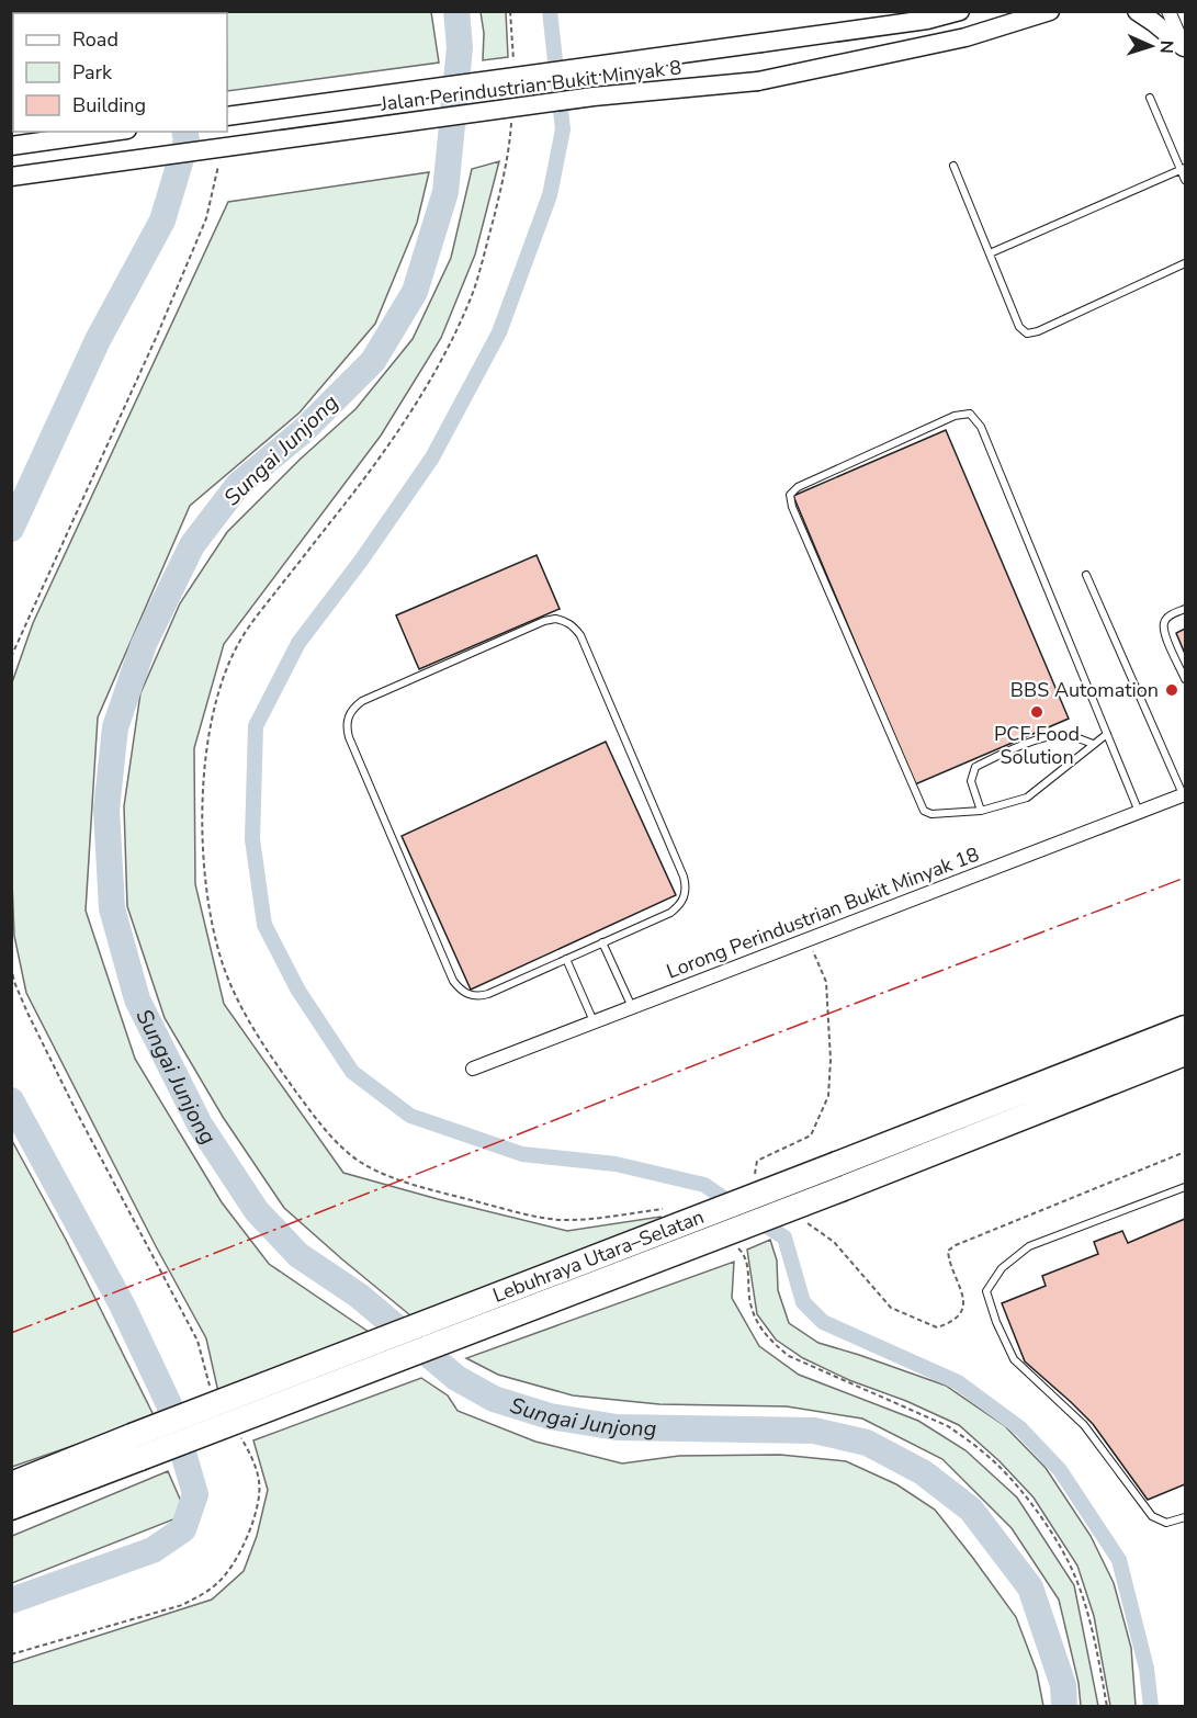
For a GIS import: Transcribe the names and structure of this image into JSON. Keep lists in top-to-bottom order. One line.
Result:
{"streets":{"highway":["Lebuhraya Utara–Selatan"],"street":["Jalan Perindustrian Bukit Minyak 8","Lorong Perindustrian Bukit Minyak 18"]},"water":["Sungai Junjong"],"places":["BBS Automation","PCF Food Solution"],"legend":["Road","Park","Building"],"north":"right"}
